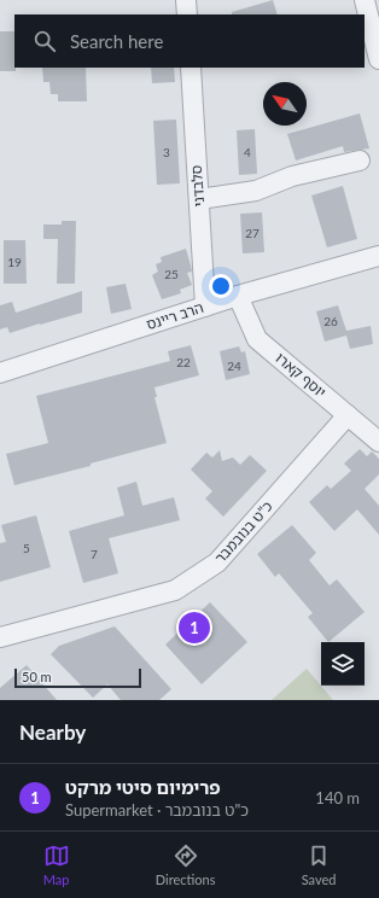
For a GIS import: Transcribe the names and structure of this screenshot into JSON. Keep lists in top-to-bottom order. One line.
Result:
{"streets":{"street":["סלבדני","הרב ריינס","יוסף קארו","כ\"ט בנובמבר"]},"crossings":[["סלבדני","הרב ריינס"],["הרב ריינס","יוסף קארו"],["יוסף קארו","כ\"ט בנובמבר"]],"house_numbers":["3","4","27","19","25","26","22","24","5","7"],"scale_bar":"50 m","north":"top left","page":{"search":"Search here","pins":"1","scale":"50 m","heading":"Nearby","list":[{"mark":"1","name":"פרימיום סיטי מרקט","note":"Supermarket · כ\"ט בנובמבר","value":"140 m"}],"nav":["Map","Directions","Saved"]}}
